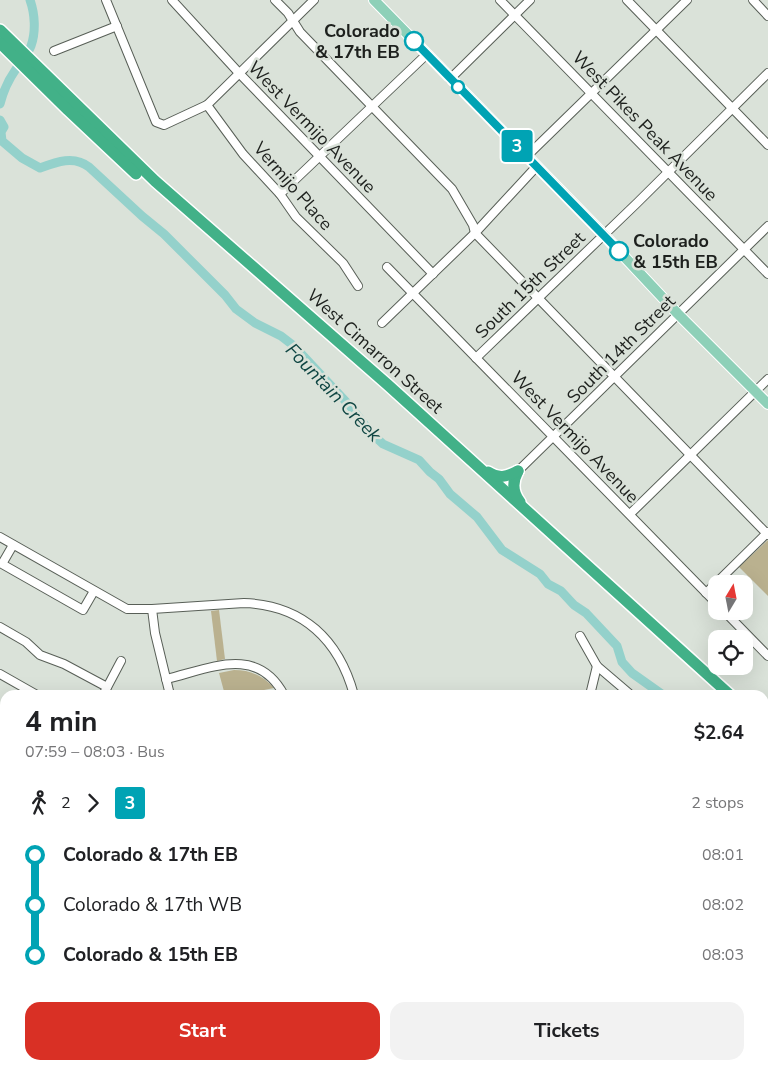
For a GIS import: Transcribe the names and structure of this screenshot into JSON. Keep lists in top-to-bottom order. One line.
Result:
{"streets":{"highway":["West Cimarron Street"],"street":["West Pikes Peak Avenue","West Vermijo Avenue","Vermijo Place","South 15th Street","South 14th Street"]},"crossings":[["West Pikes Peak Avenue","South 15th Street"],["West Pikes Peak Avenue","South 14th Street"],["West Vermijo Avenue","South 15th Street"],["West Vermijo Avenue","South 14th Street"]],"water":["Fountain Creek"],"places":["Colorado & 17th EB","Colorado & 15th EB"],"lines":["bus line 3"],"north":"top","page":{"on_map":"3","heading":["4 min","07:59 – 08:03 · Bus","$2.64"],"legs":["2","3","2 stops"],"list":[{"name":"Colorado & 17th EB","value":"08:01"},{"name":"Colorado & 17th WB","value":"08:02"},{"name":"Colorado & 15th EB","value":"08:03"}],"buttons":["Start","Tickets"]}}
